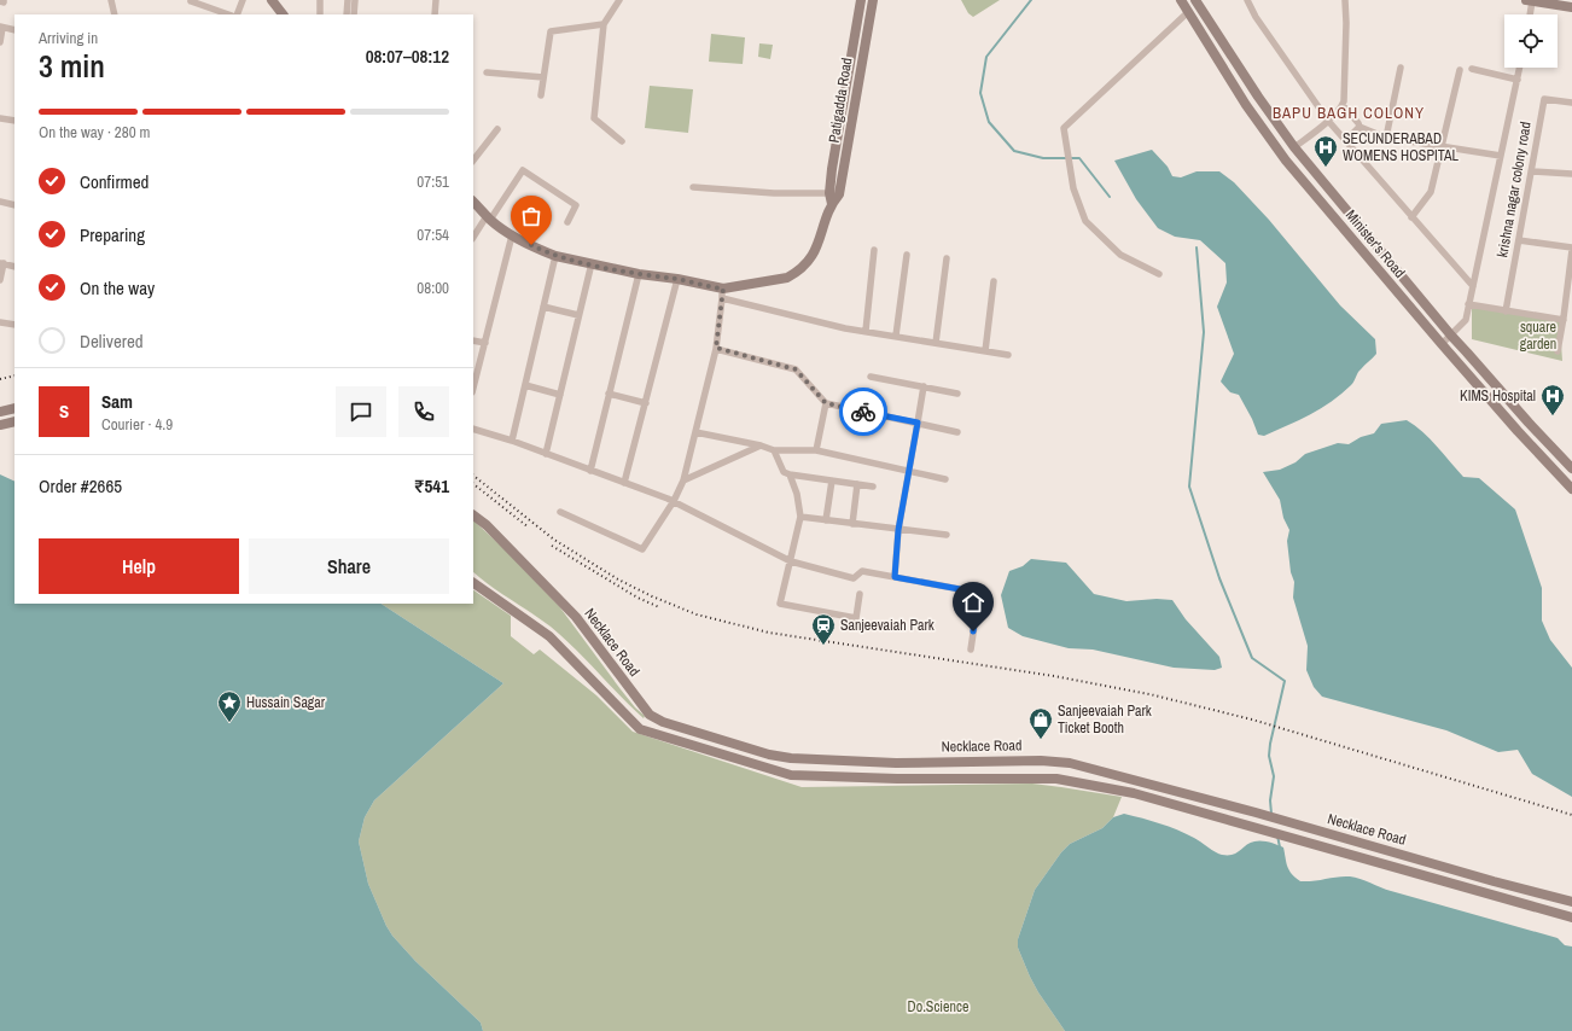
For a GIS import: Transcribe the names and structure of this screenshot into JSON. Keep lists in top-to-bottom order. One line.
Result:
{"streets":{"main road":["Patigadda Road","Minister's Road","Necklace Road"],"street":["krishna nagar colony road"]},"districts":["BAPU BAGH COLONY"],"parks":["square garden","Do.Science"],"places":{"hospital":["SECUNDERABAD WOMENS HOSPITAL","KIMS Hospital"],"station":["Sanjeevaiah Park"],"place":["Hussain Sagar"],"shop":["Sanjeevaiah Park Ticket Booth"]},"page":{"heading":["3 min","Arriving in","08:07–08:12"],"panel":["Sam","Courier · 4.9","Order #2665","₹541"],"bar":"On the way · 280 m","list":[["Confirmed","07:51"],["Preparing","07:54"],["On the way","08:00"],"Delivered"],"round":"S","buttons":["Help","Share"]}}
